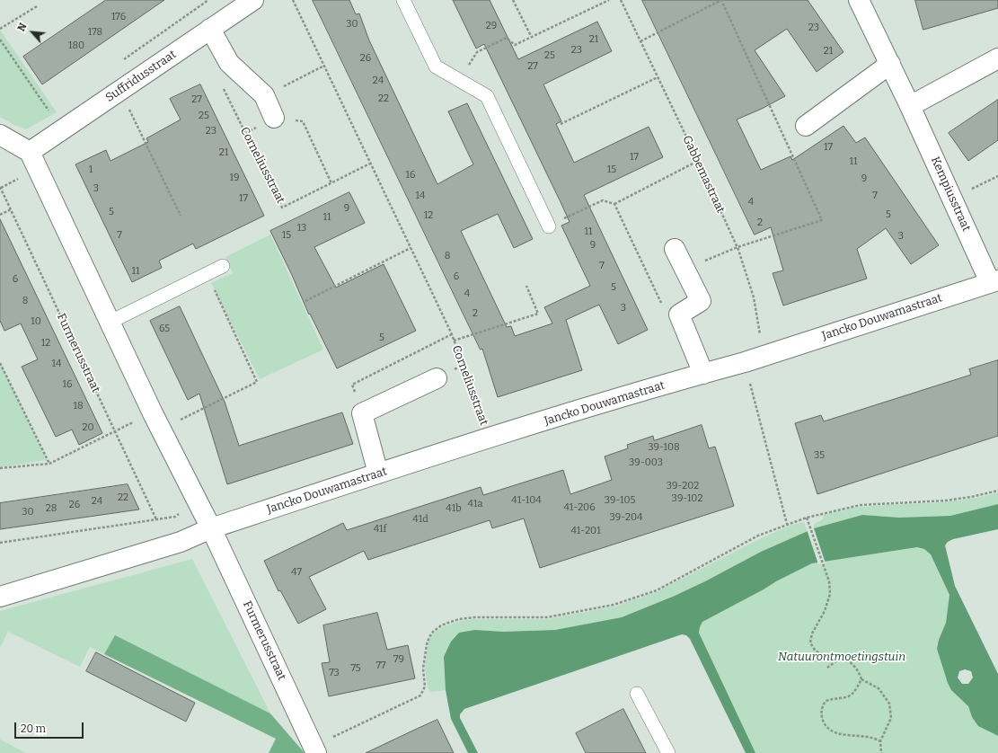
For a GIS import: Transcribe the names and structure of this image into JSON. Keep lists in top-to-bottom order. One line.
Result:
{"streets":{"street":["Suffridusstraat","Kempiusstraat","Jancko Douwamastraat","Furmerusstraat"],"path":["Corneliusstraat","Gabbemastraat"]},"crossings":[["Suffridusstraat","Furmerusstraat"],["Corneliusstraat","Jancko Douwamastraat"],["Gabbemastraat","Jancko Douwamastraat"],["Kempiusstraat","Jancko Douwamastraat"],["Jancko Douwamastraat","Furmerusstraat"]],"parks":["Natuurontmoetingstuin"],"house_numbers":["176","30","29","23","178","21","180","23","21","25","26","27","24","22","27","25","23","17","21","17","11","1","15","16","19","9","3","14","7","17","4","9","5","5","12","11","2","13","11","7","15","3","9","8","7","11","6","6","5","4","8","3","2","10","65","5","12","14","16","18","20","39-108","35","39-003","39-202","22","39-102","41-104","39-105","24","41a","26","41-206","28","41b","30","39-204","41d","41f","41-201","47","79","77","75","73"],"scale_bar":"20 m","north":"top left"}
